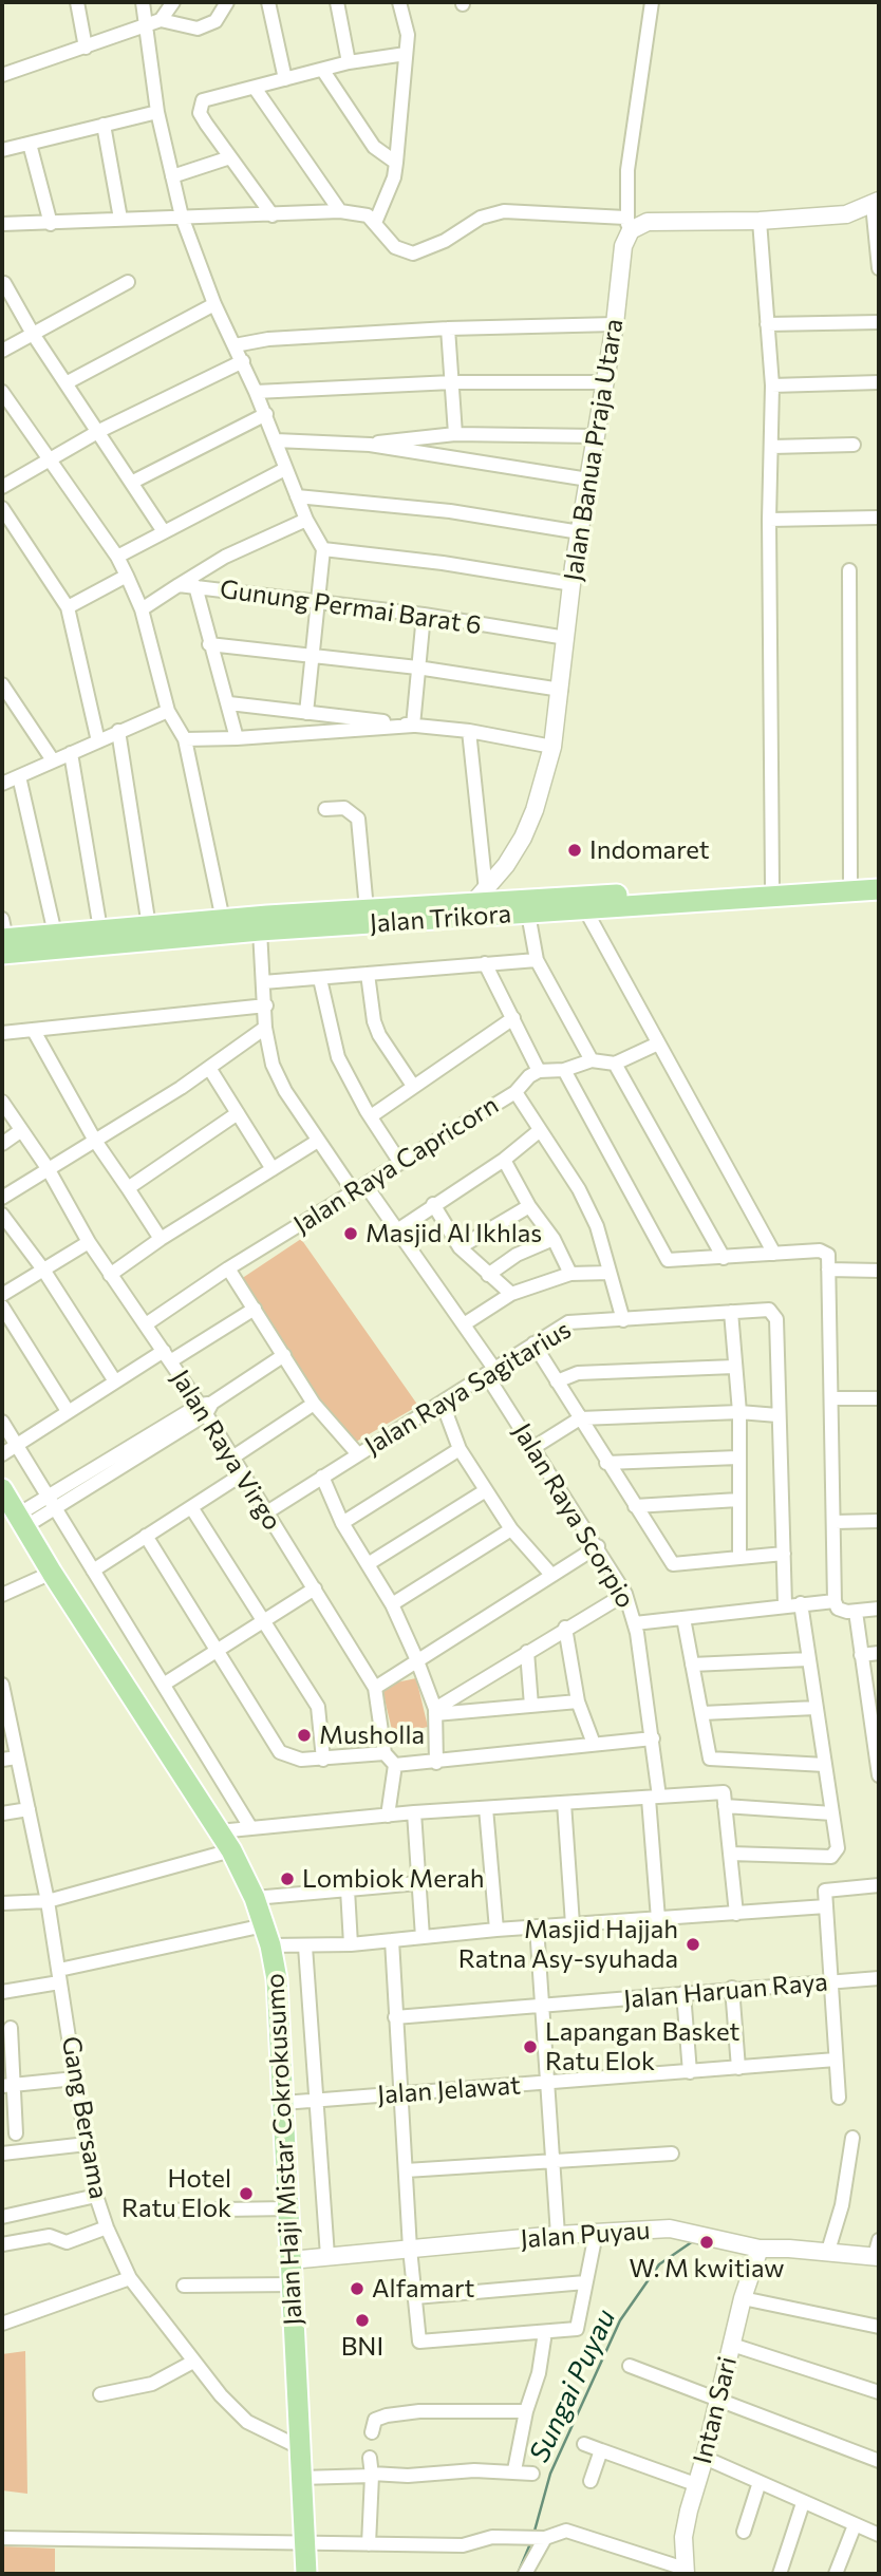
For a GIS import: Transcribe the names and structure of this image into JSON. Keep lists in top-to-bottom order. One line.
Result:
{"streets":{"main road":["Jalan Trikora","Jalan Haji Mistar Cokrokusumo"],"street":["Jalan Banua Praja Utara","Gunung Permai Barat 6","Jalan Raya Capricorn","Jalan Raya Sagitarius","Jalan Raya Virgo","Jalan Raya Scorpio","Jalan Haruan Raya","Jalan Jelawat","Gang Bersama","Jalan Puyau","Intan Sari"]},"crossings":[["Jalan Banua Praja Utara","Gunung Permai Barat 6"],["Jalan Banua Praja Utara","Jalan Trikora"],["Jalan Trikora","Jalan Raya Scorpio"],["Jalan Raya Capricorn","Jalan Raya Virgo"],["Jalan Raya Capricorn","Jalan Raya Scorpio"],["Jalan Raya Sagitarius","Jalan Raya Virgo"],["Jalan Raya Sagitarius","Jalan Raya Scorpio"],["Jalan Jelawat","Jalan Haji Mistar Cokrokusumo"],["Gang Bersama","Jalan Haji Mistar Cokrokusumo"],["Jalan Haji Mistar Cokrokusumo","Jalan Puyau"],["Jalan Puyau","Intan Sari"]],"water":["Sungai Puyau"],"places":["Indomaret","Masjid Al Ikhlas","Musholla","Lombiok Merah","Masjid Hajjah Ratna Asy-syuhada","Lapangan Basket Ratu Elok","Hotel Ratu Elok","W. M kwitiaw","Alfamart","BNI"]}
